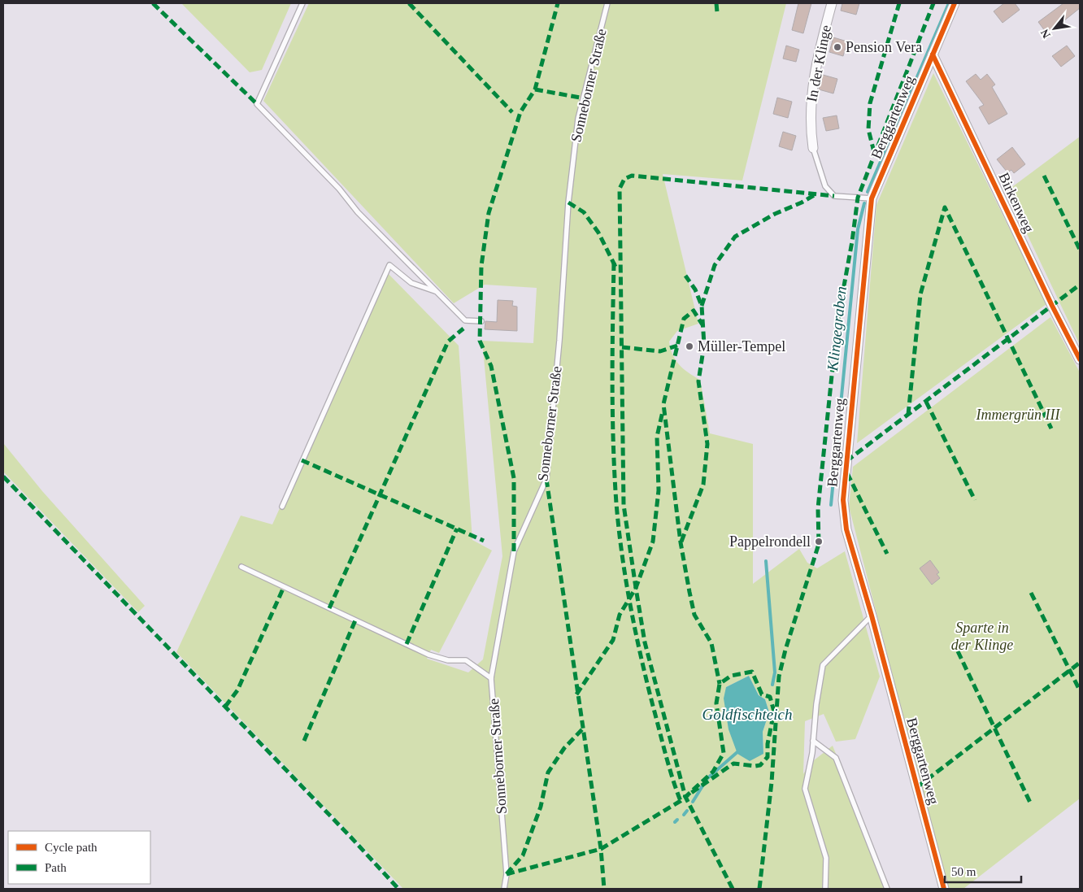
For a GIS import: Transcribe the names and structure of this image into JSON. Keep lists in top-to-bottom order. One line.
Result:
{"streets":{"street":["In der Klinge","Berggartenweg","Birkenweg"],"lane":["Sonneborner Straße"]},"crossings":[["Berggartenweg","Birkenweg"]],"water":["Klingegraben","Goldfischteich"],"parks":["Immergrün III","Sparte in der Klinge"],"places":["Pension Vera","Müller-Tempel","Pappelrondell"],"legend":["Cycle path","Path"],"scale_bar":"50 m","north":"bottom left"}
